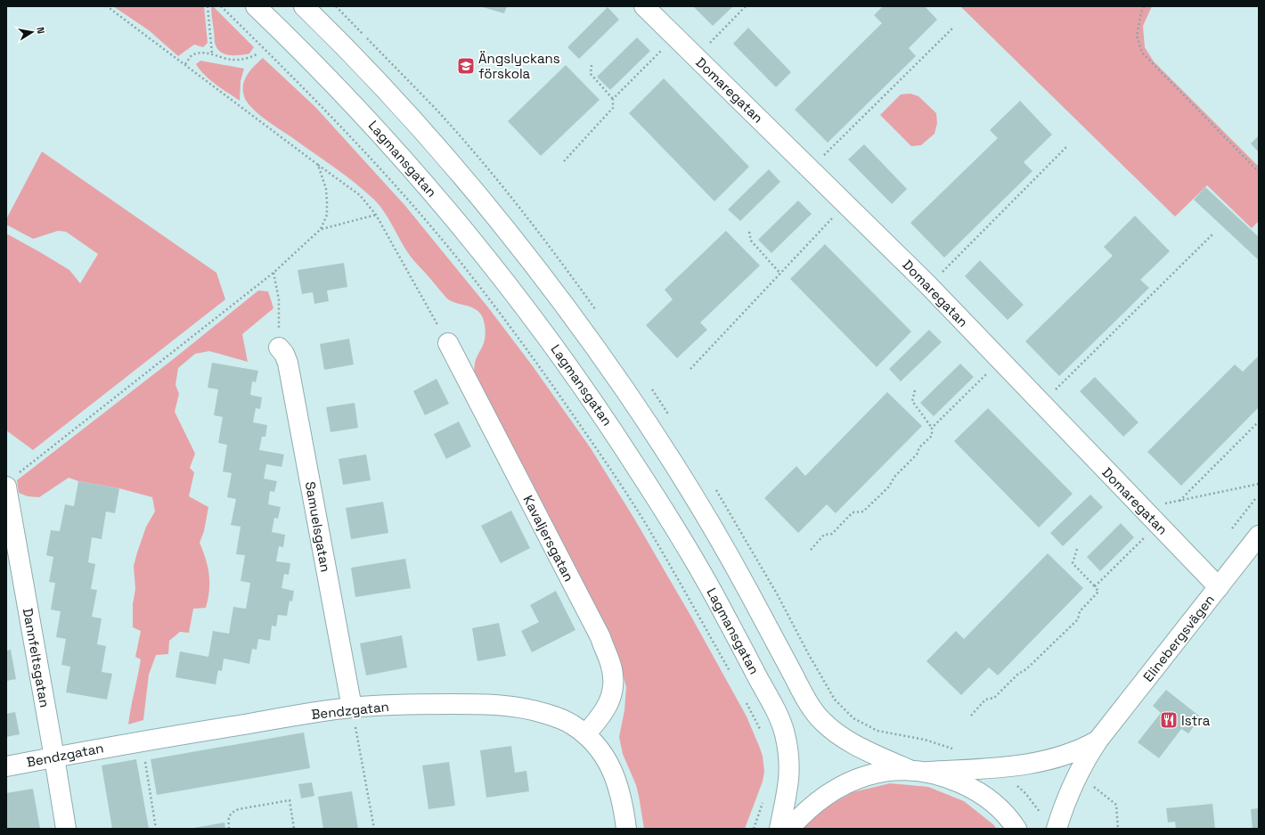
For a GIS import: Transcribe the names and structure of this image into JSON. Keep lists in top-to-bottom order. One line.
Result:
{"streets":{"street":["Domaregatan","Lagmansgatan","Samuelsgatan","Kavaljersgatan","Elinebergsvägen","Dannfeltsgatan","Bendzgatan"]},"crossings":[["Domaregatan","Elinebergsvägen"],["Samuelsgatan","Bendzgatan"],["Kavaljersgatan","Bendzgatan"],["Dannfeltsgatan","Bendzgatan"]],"places":{"school or university":["Ängslyckans förskola"],"restaurant":["Istra"]},"north":"right"}
